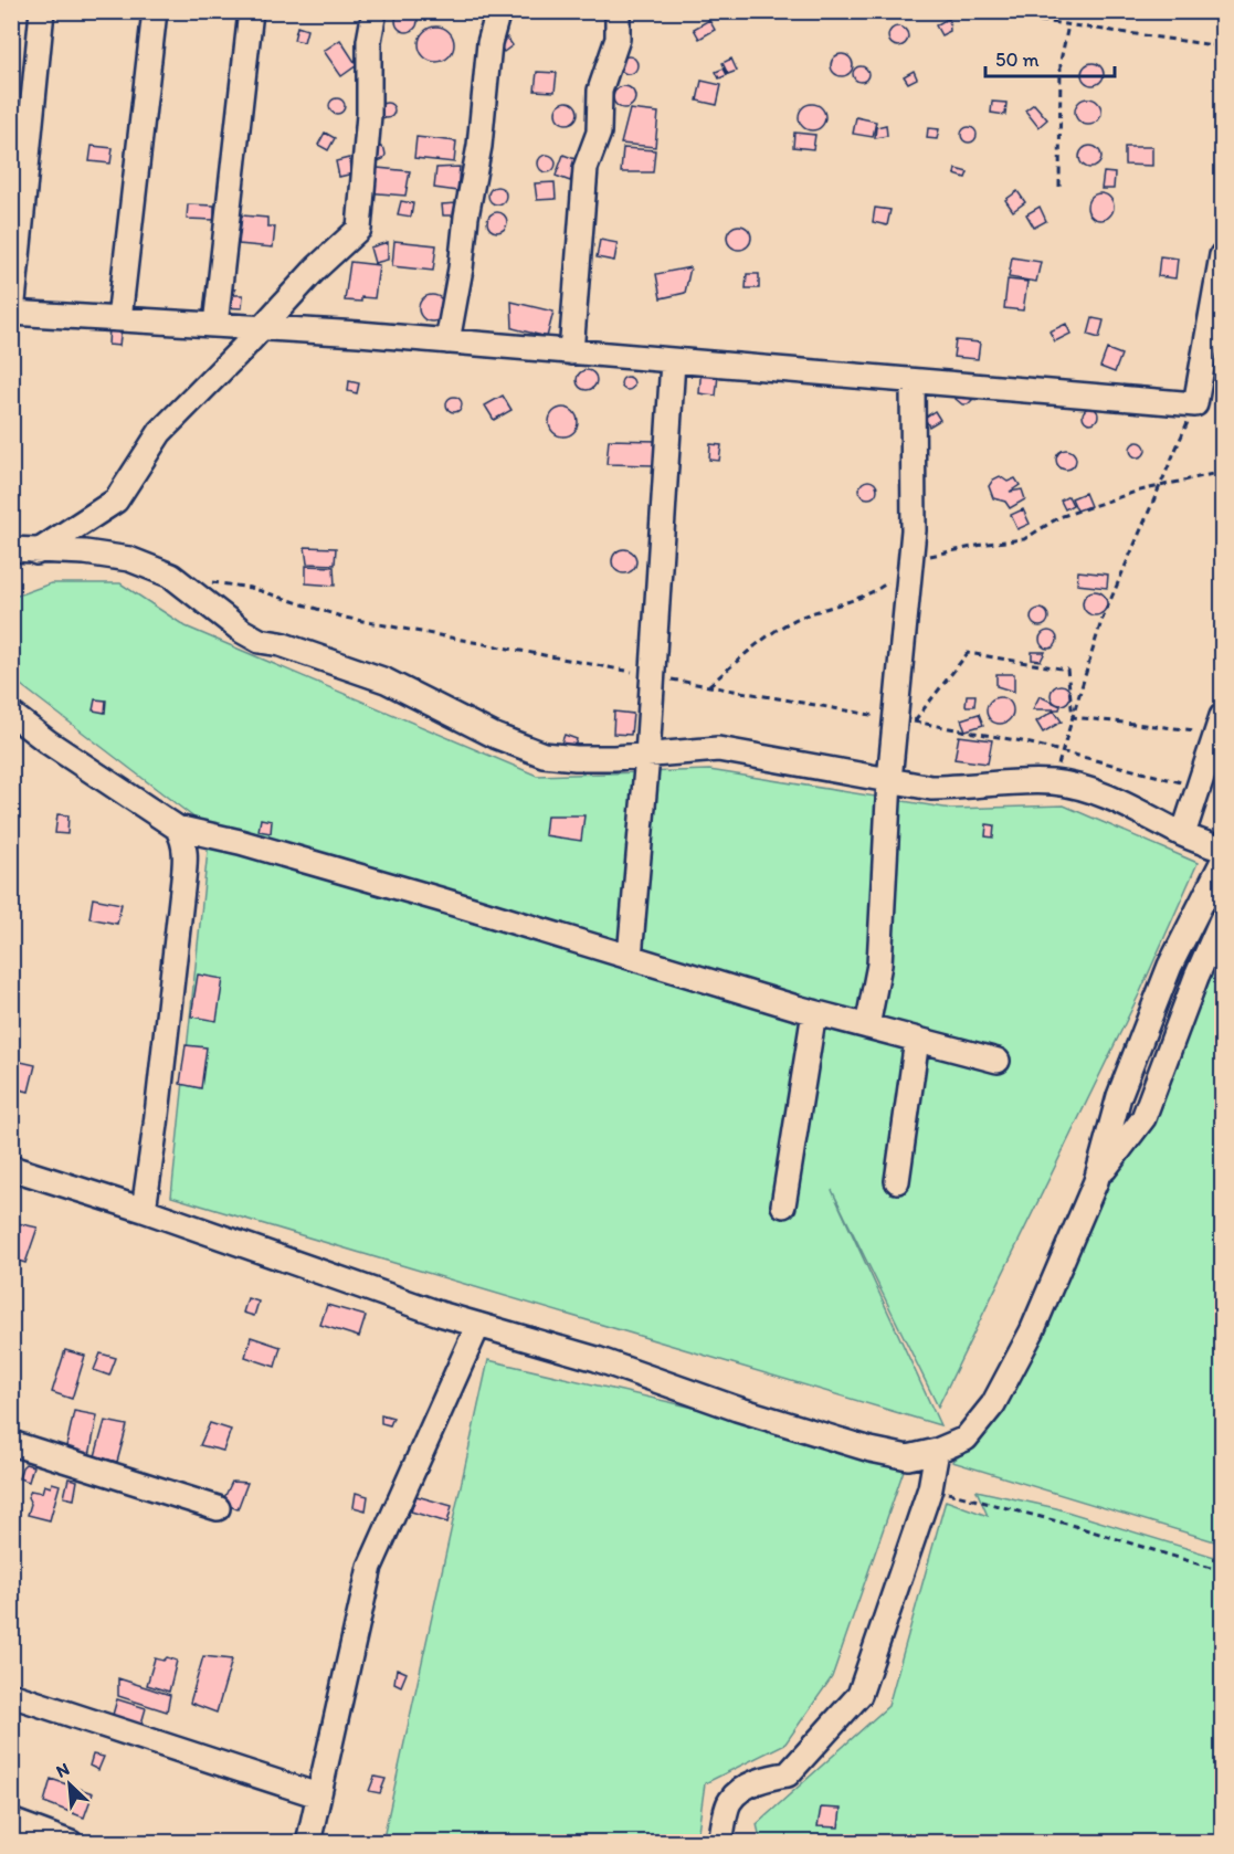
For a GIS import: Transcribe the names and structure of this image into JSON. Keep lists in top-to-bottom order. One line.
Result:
{"scale_bar":"50 m","north":"top left"}
